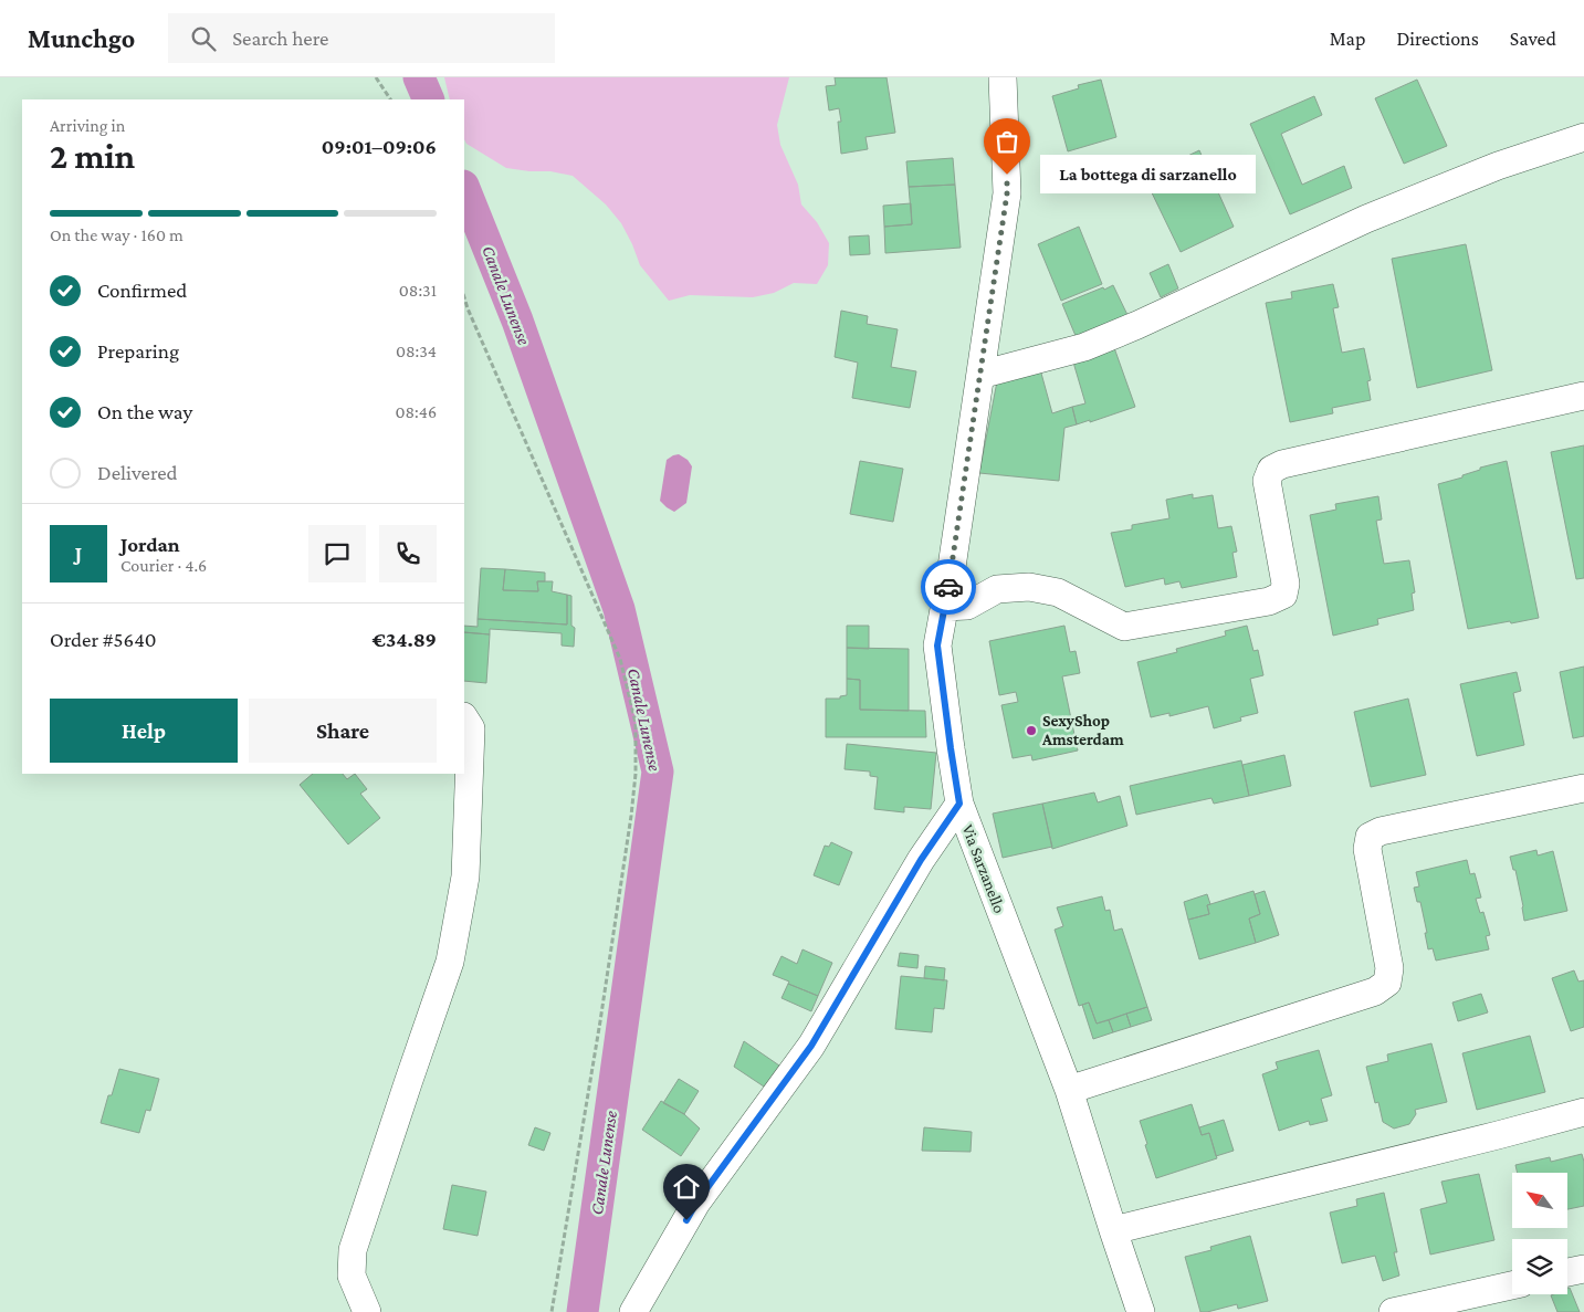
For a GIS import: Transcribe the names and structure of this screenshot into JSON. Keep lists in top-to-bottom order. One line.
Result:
{"streets":{"street":["Via Sarzanello"]},"water":["Canale Lunense"],"places":["La bottega di sarzanello","SexyShop Amsterdam"],"north":"top left","page":{"header":"Munchgo","search":"Search here","nav":["Map","Directions","Saved"],"heading":["2 min","Arriving in","09:01–09:06"],"panel":["Jordan","Courier · 4.6","Order #5640","€34.89"],"bubble":"La bottega di sarzanello","bar":"On the way · 160 m","list":[["Confirmed","08:31"],["Preparing","08:34"],["On the way","08:46"],"Delivered"],"round":"J","buttons":["Help","Share"]}}
